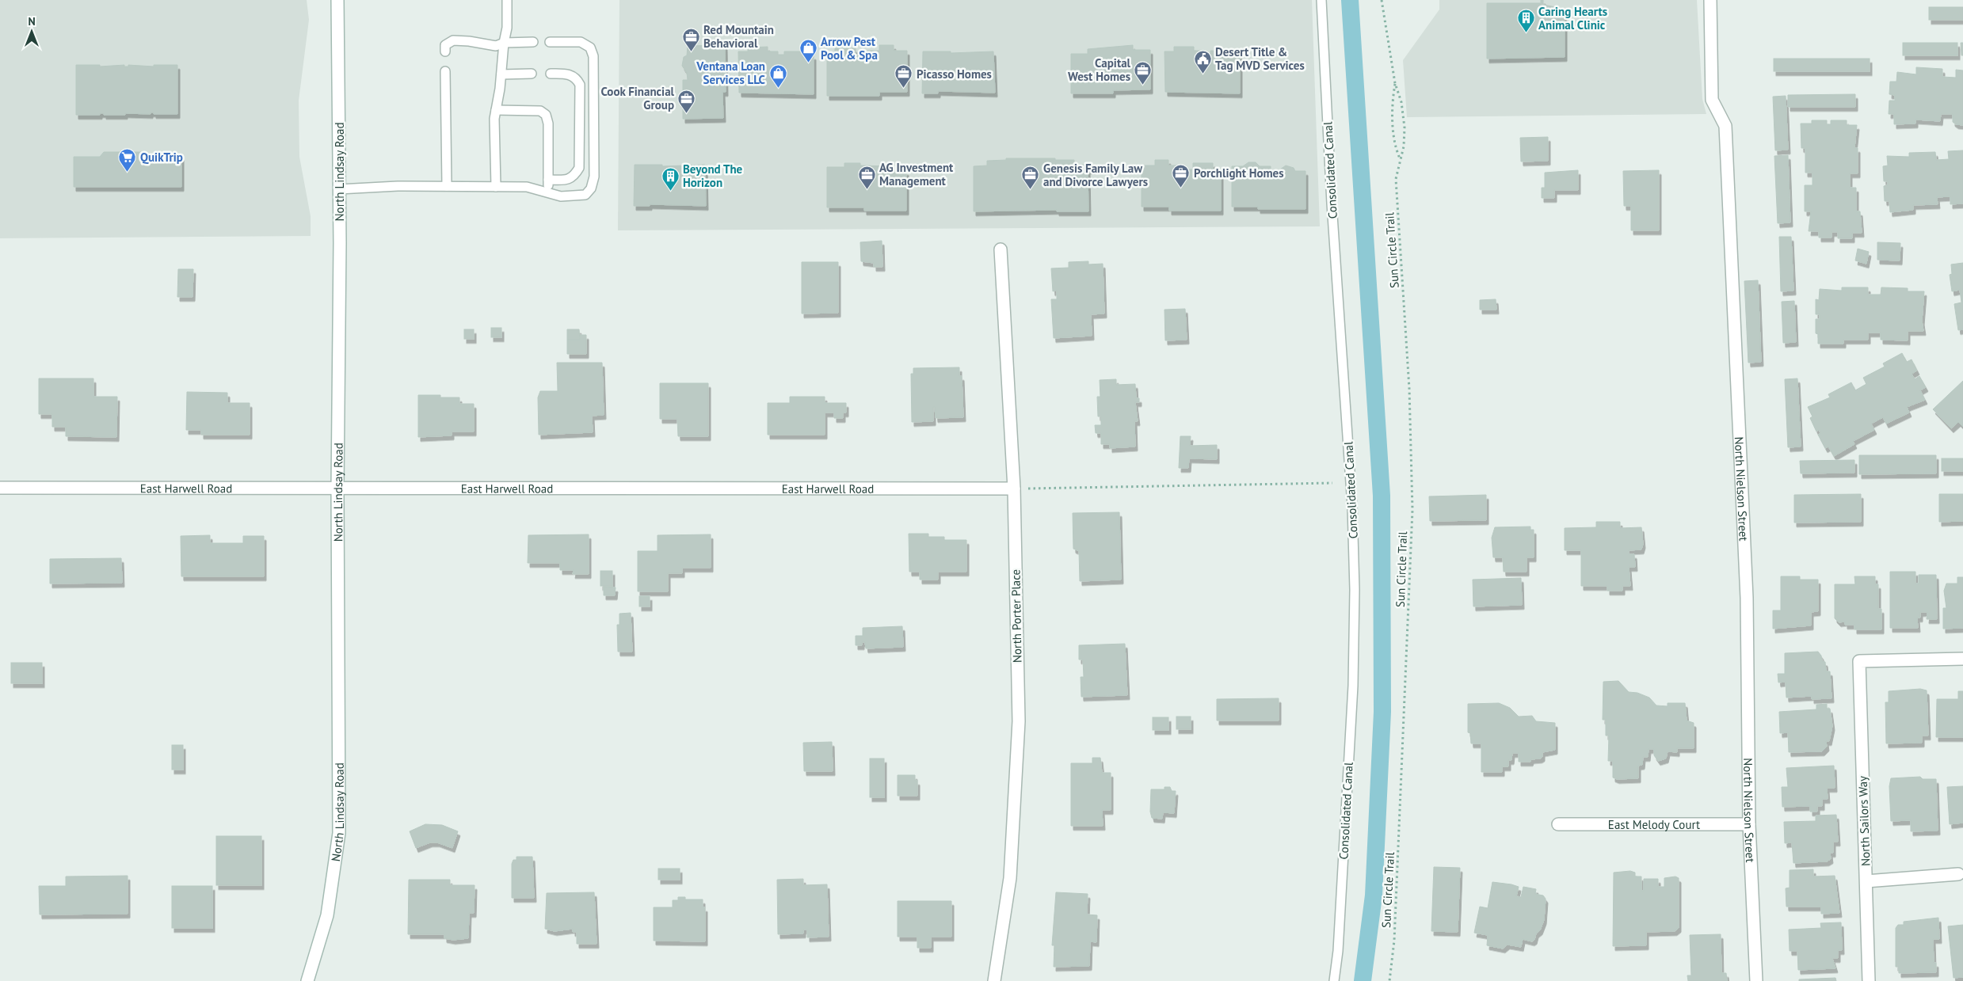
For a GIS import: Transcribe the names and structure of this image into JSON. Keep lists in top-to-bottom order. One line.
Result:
{"streets":{"street":["North Lindsay Road","East Harwell Road","North Nielson Street","North Porter Place","North Sailors Way","East Melody Court"],"lane":["Consolidated Canal"],"path":["Sun Circle Trail"]},"crossings":[["North Lindsay Road","East Harwell Road"],["East Harwell Road","North Porter Place"],["North Nielson Street","East Melody Court"]],"places":{"building":["Caring Hearts Animal Clinic","Beyond The Horizon"],"office":["Red Mountain Behavioral","Capital West Homes","Picasso Homes","Cook Financial Group","Porchlight Homes","AG Investment Management","Genesis Family Law and Divorce Lawyers"],"shop":["Arrow Pest Pool & Spa","Ventana Loan Services LLC"],"public building":["Desert Title & Tag MVD Services"],"supermarket":["QuikTrip"]},"north":"top"}
